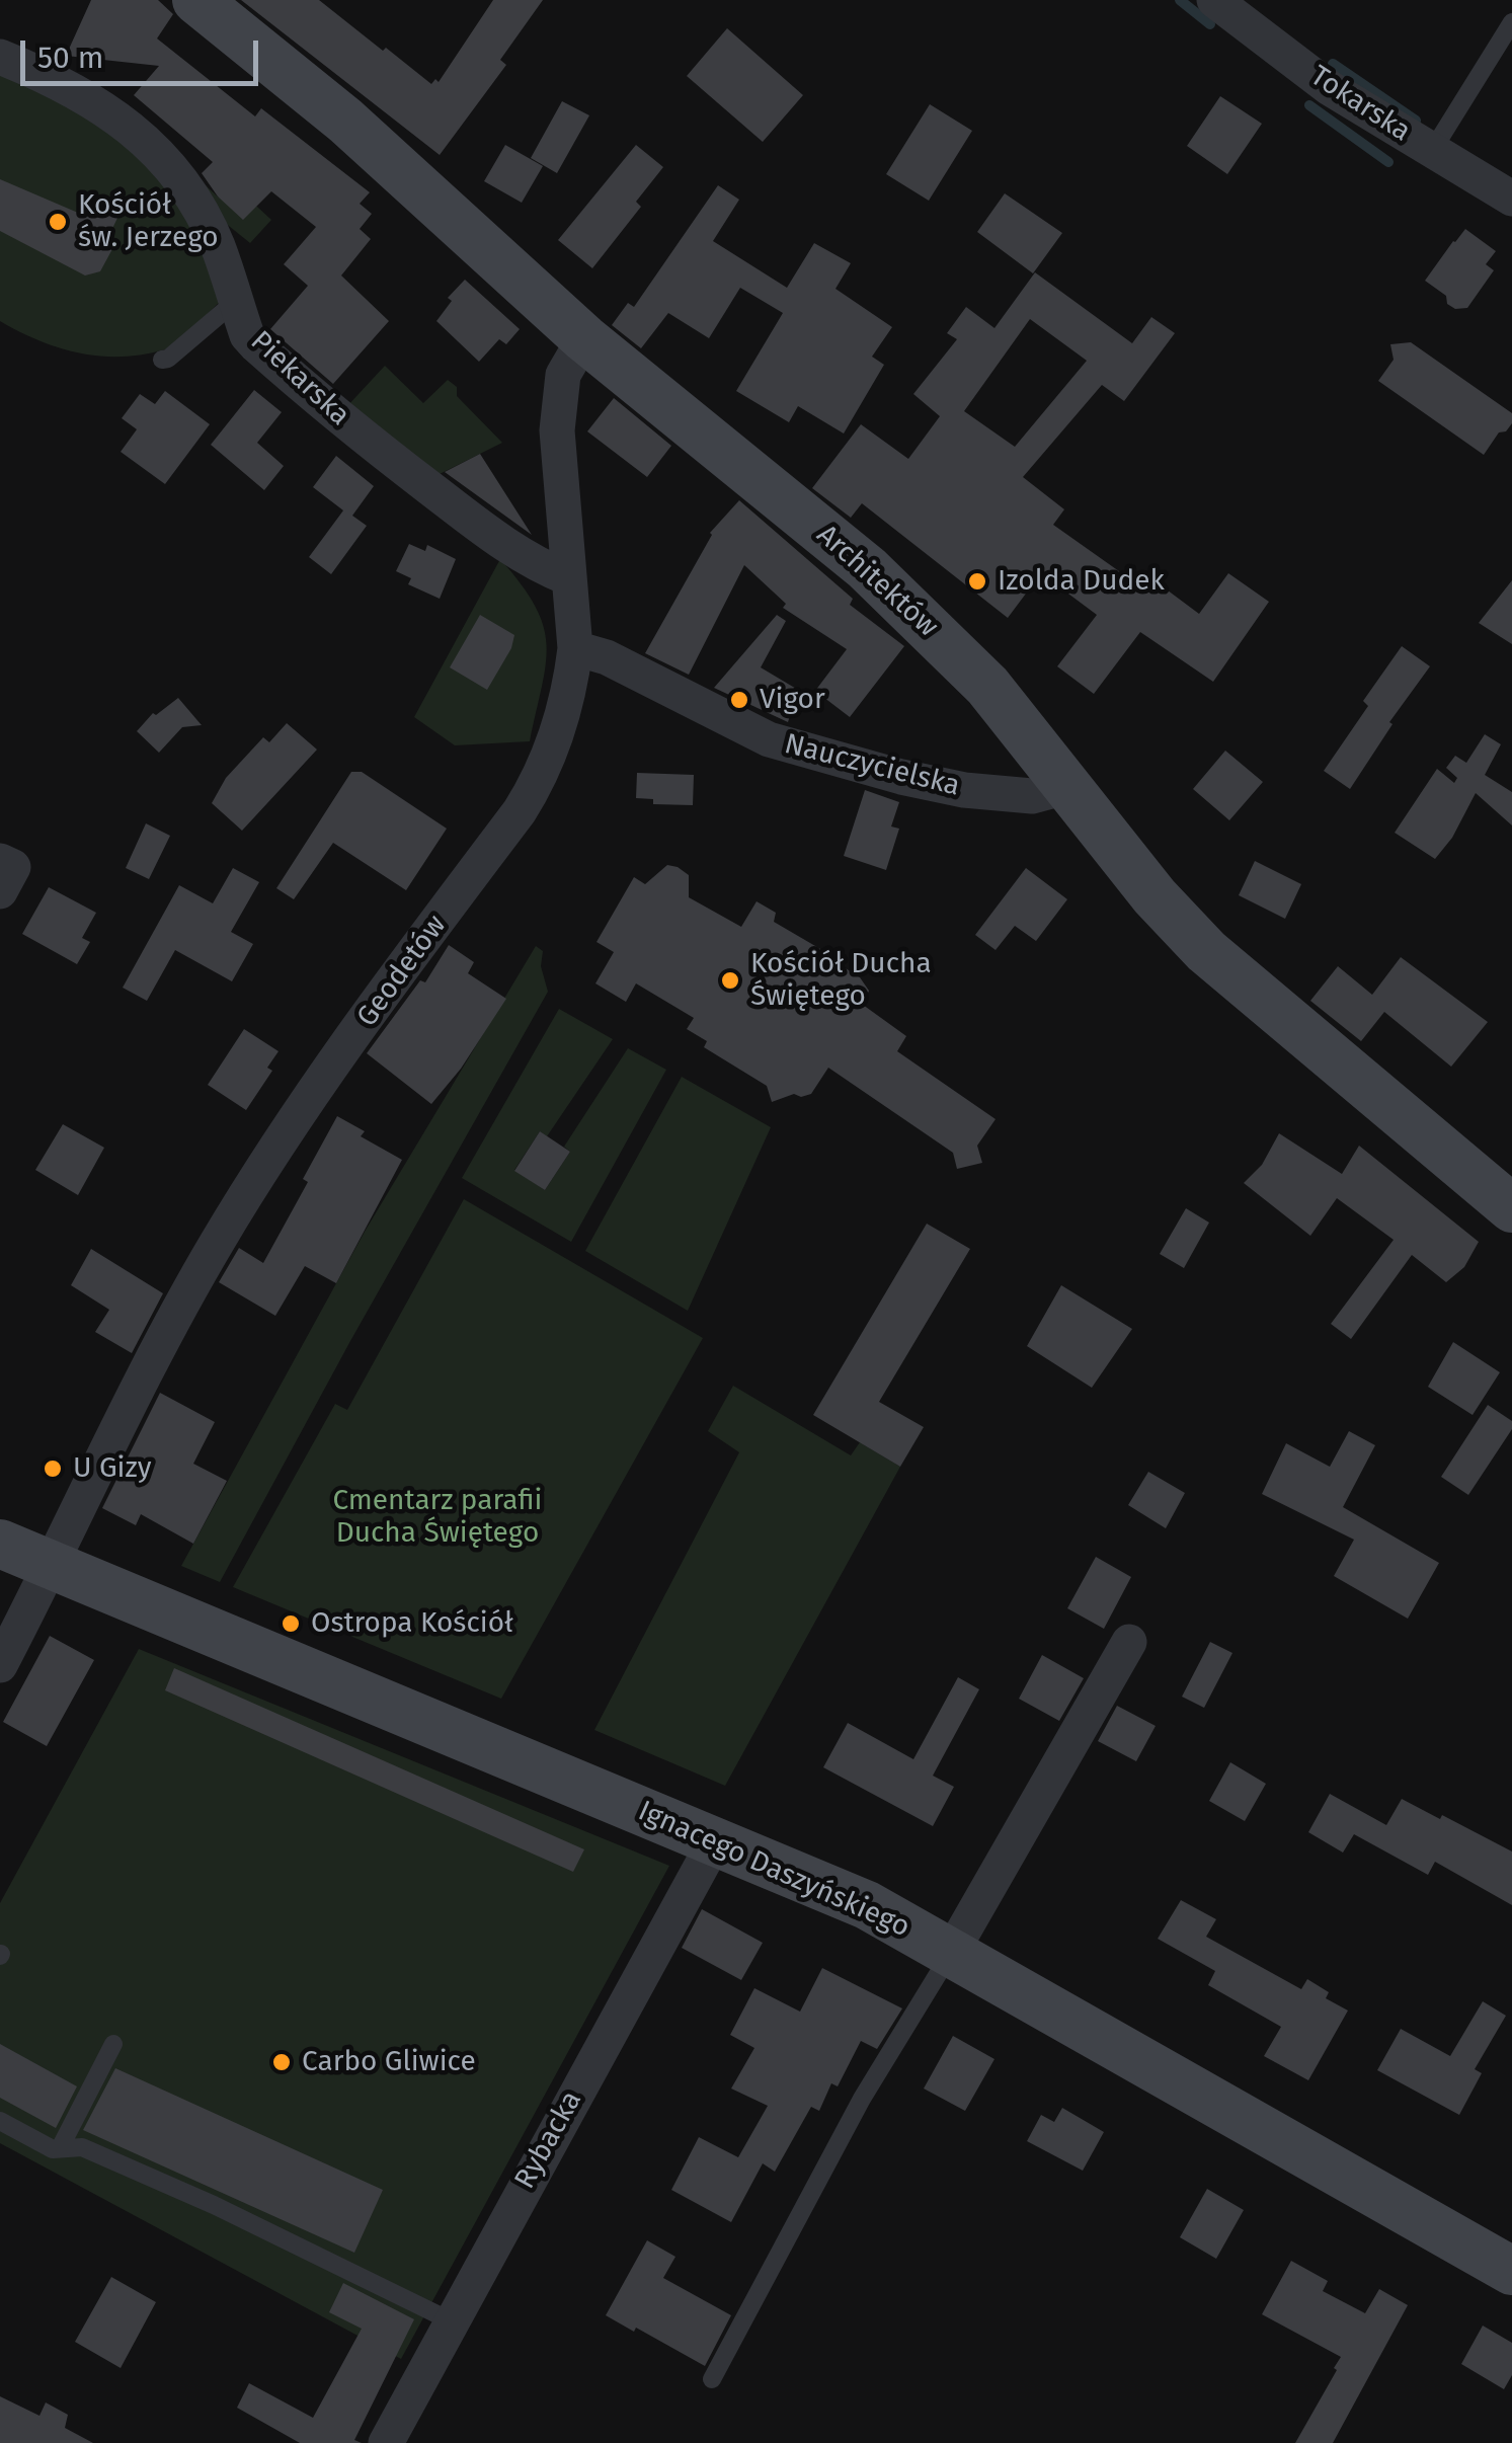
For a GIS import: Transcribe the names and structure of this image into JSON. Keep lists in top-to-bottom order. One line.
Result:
{"streets":{"street":["Tokarska","Piekarska","Architektów","Nauczycielska","Geodetów","Ignacego Daszyńskiego","Rybacka"]},"crossings":[["Piekarska","Geodetów"],["Architektów","Nauczycielska"],["Architektów","Geodetów"],["Nauczycielska","Geodetów"],["Geodetów","Ignacego Daszyńskiego"],["Ignacego Daszyńskiego","Rybacka"]],"parks":["Cmentarz parafii Ducha Świętego"],"places":["Kościół św. Jerzego","Izolda Dudek","Vigor","Kościół Ducha Świętego","U Gizy","Ostropa Kościół","Carbo Gliwice"],"scale_bar":"50 m"}
